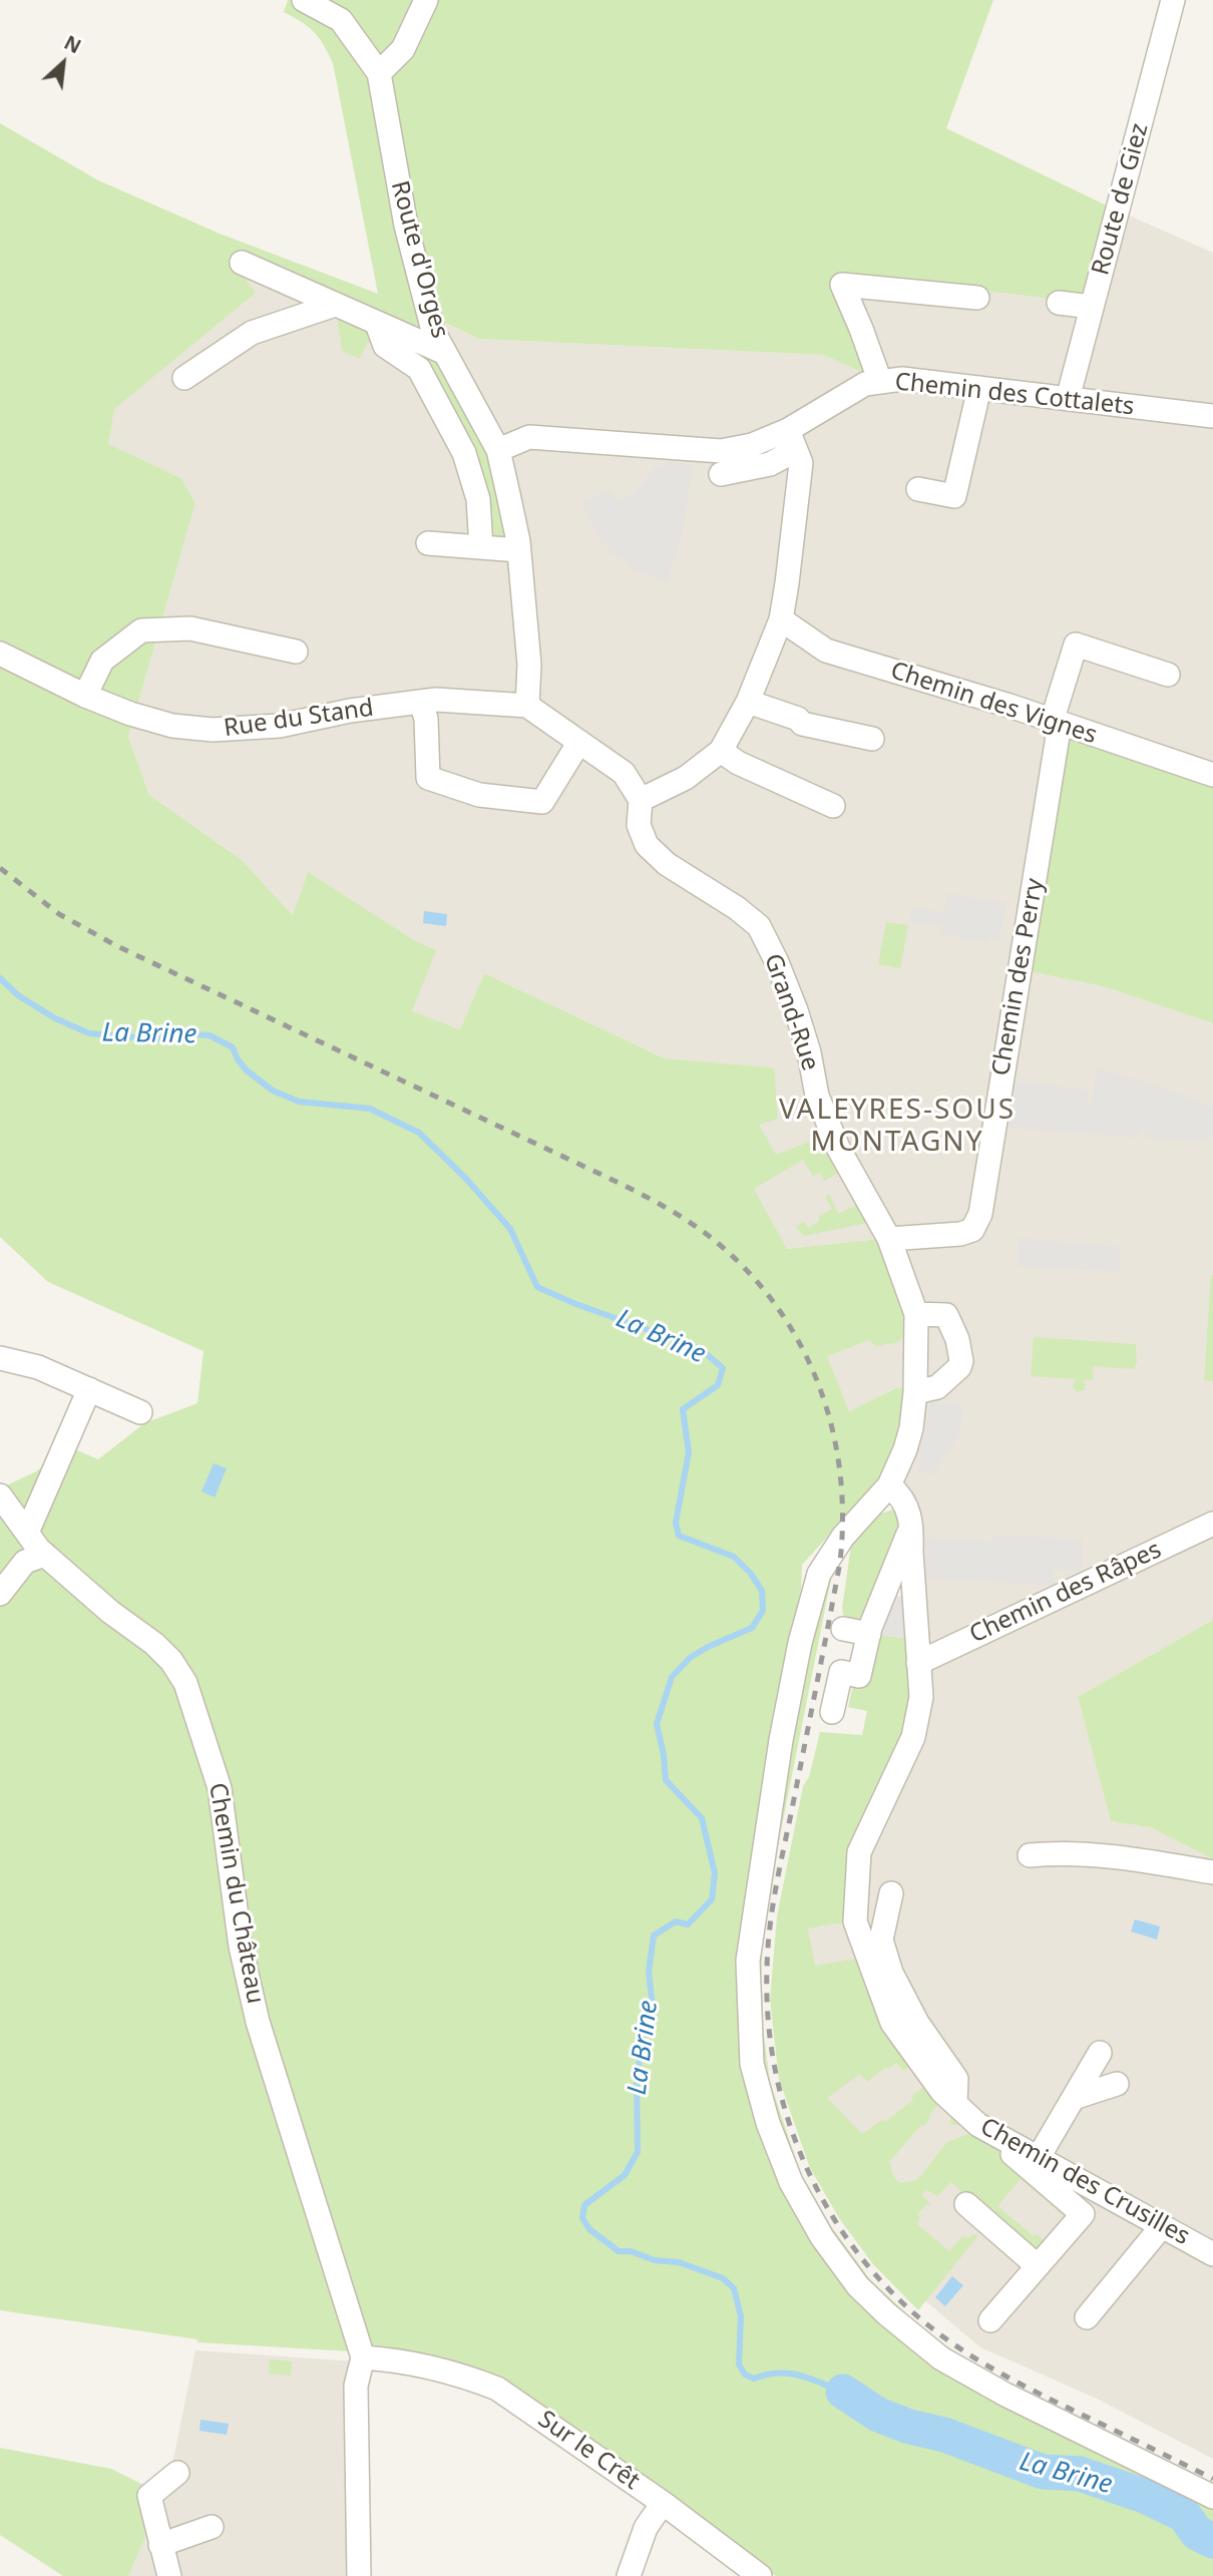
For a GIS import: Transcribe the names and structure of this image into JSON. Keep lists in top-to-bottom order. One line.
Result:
{"streets":{"street":["Route de Giez","Route d'Orges","Chemin des Cottalets","Chemin des Vignes","Rue du Stand","Chemin des Perry","Grand-Rue","Chemin des Râpes","Chemin du Château","Chemin des Crusilles","Sur le Crêt"]},"crossings":[["Route de Giez","Chemin des Cottalets"],["Route d'Orges","Chemin des Cottalets"],["Route d'Orges","Rue du Stand"],["Chemin des Vignes","Chemin des Perry"],["Chemin des Perry","Grand-Rue"],["Grand-Rue","Chemin des Crusilles"],["Chemin des Râpes","Chemin des Crusilles"],["Chemin du Château","Sur le Crêt"]],"districts":["VALEYRES-SOUS MONTAGNY"],"water":["La Brine"],"north":"top right"}
